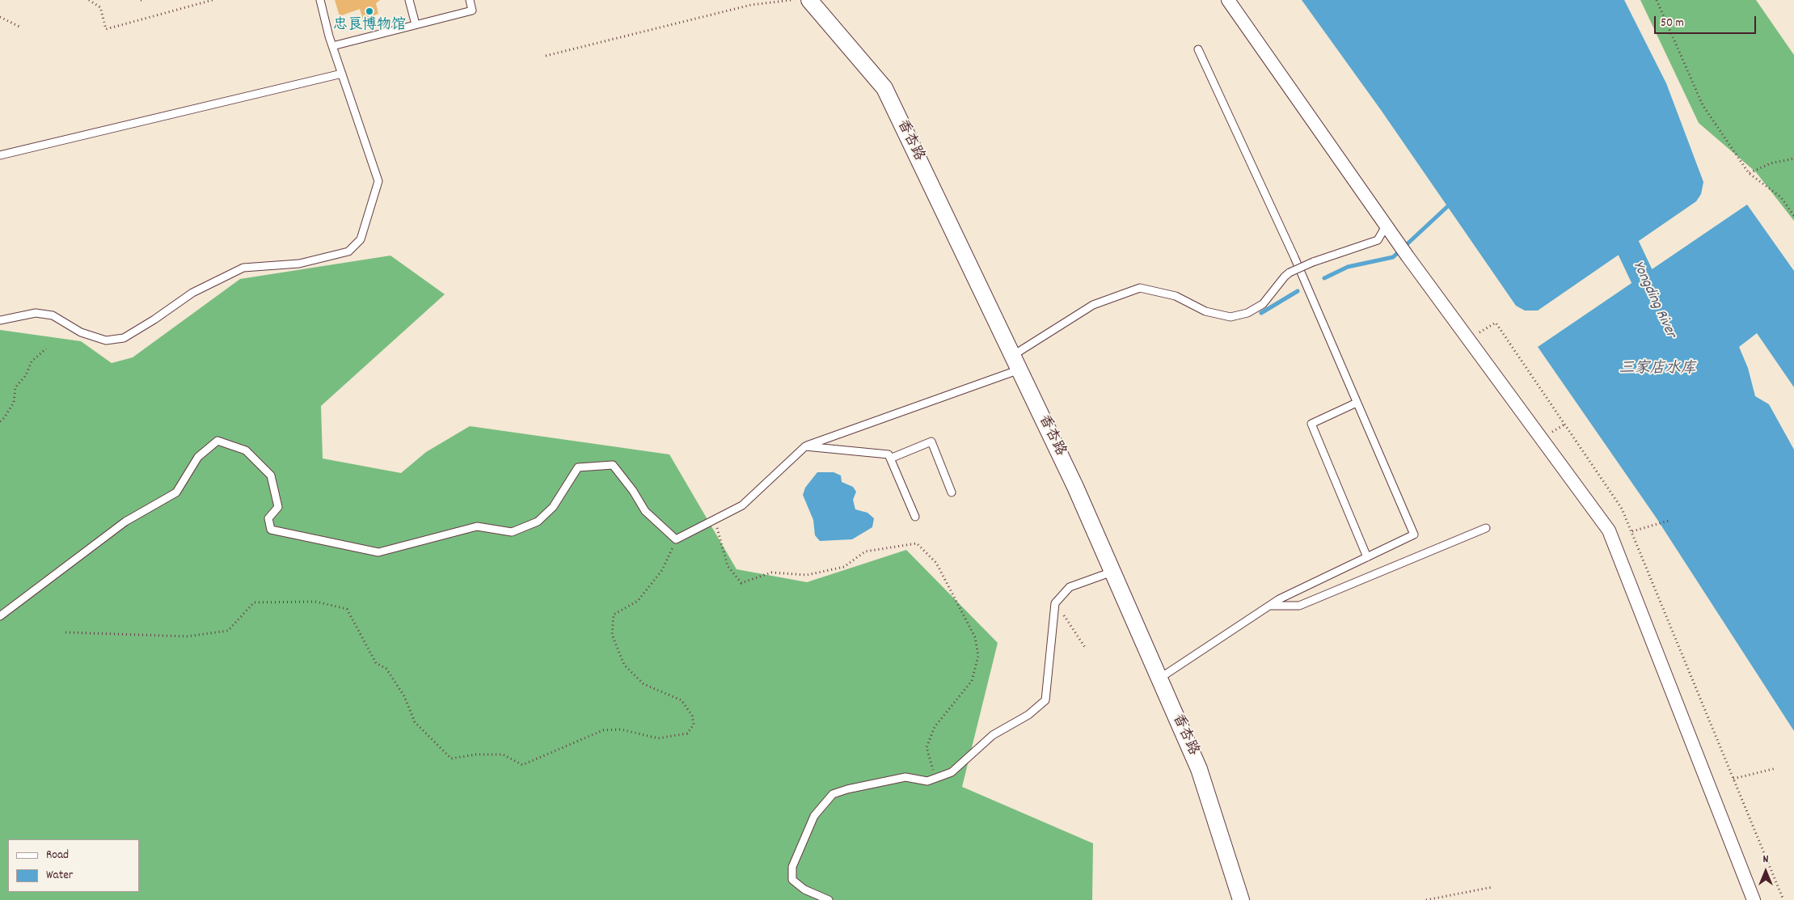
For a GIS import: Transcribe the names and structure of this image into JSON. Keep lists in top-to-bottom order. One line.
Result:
{"streets":{"street":["香杏路"]},"water":["Yongding River","三家店水库"],"places":["忠良博物馆"],"legend":["Road","Water"],"scale_bar":"50 m","north":"top"}
